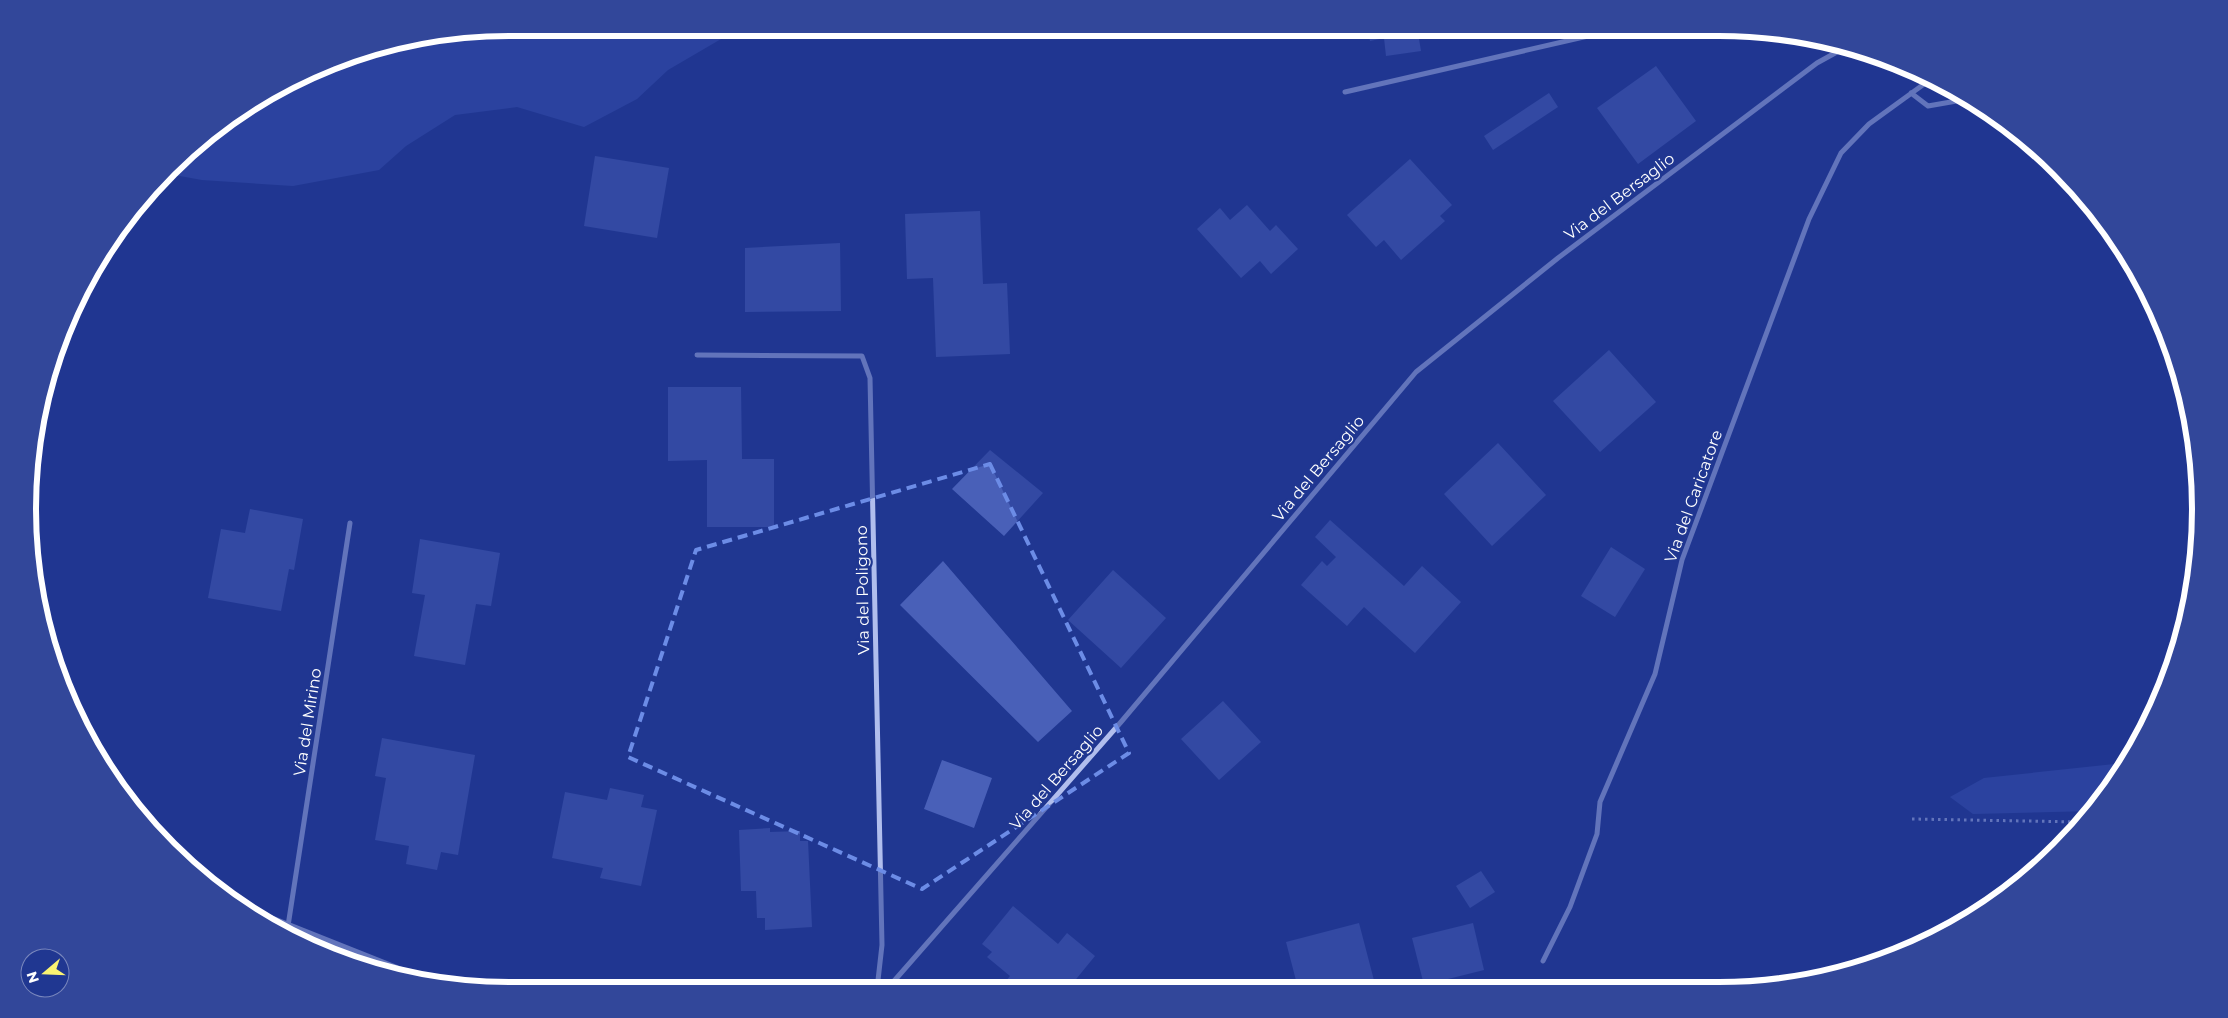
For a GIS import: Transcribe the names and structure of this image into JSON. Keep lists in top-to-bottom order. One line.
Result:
{"streets":{"street":["Via del Bersaglio","Via del Caricatore","Via del Poligono","Via del Mirino"]},"north":"left"}
